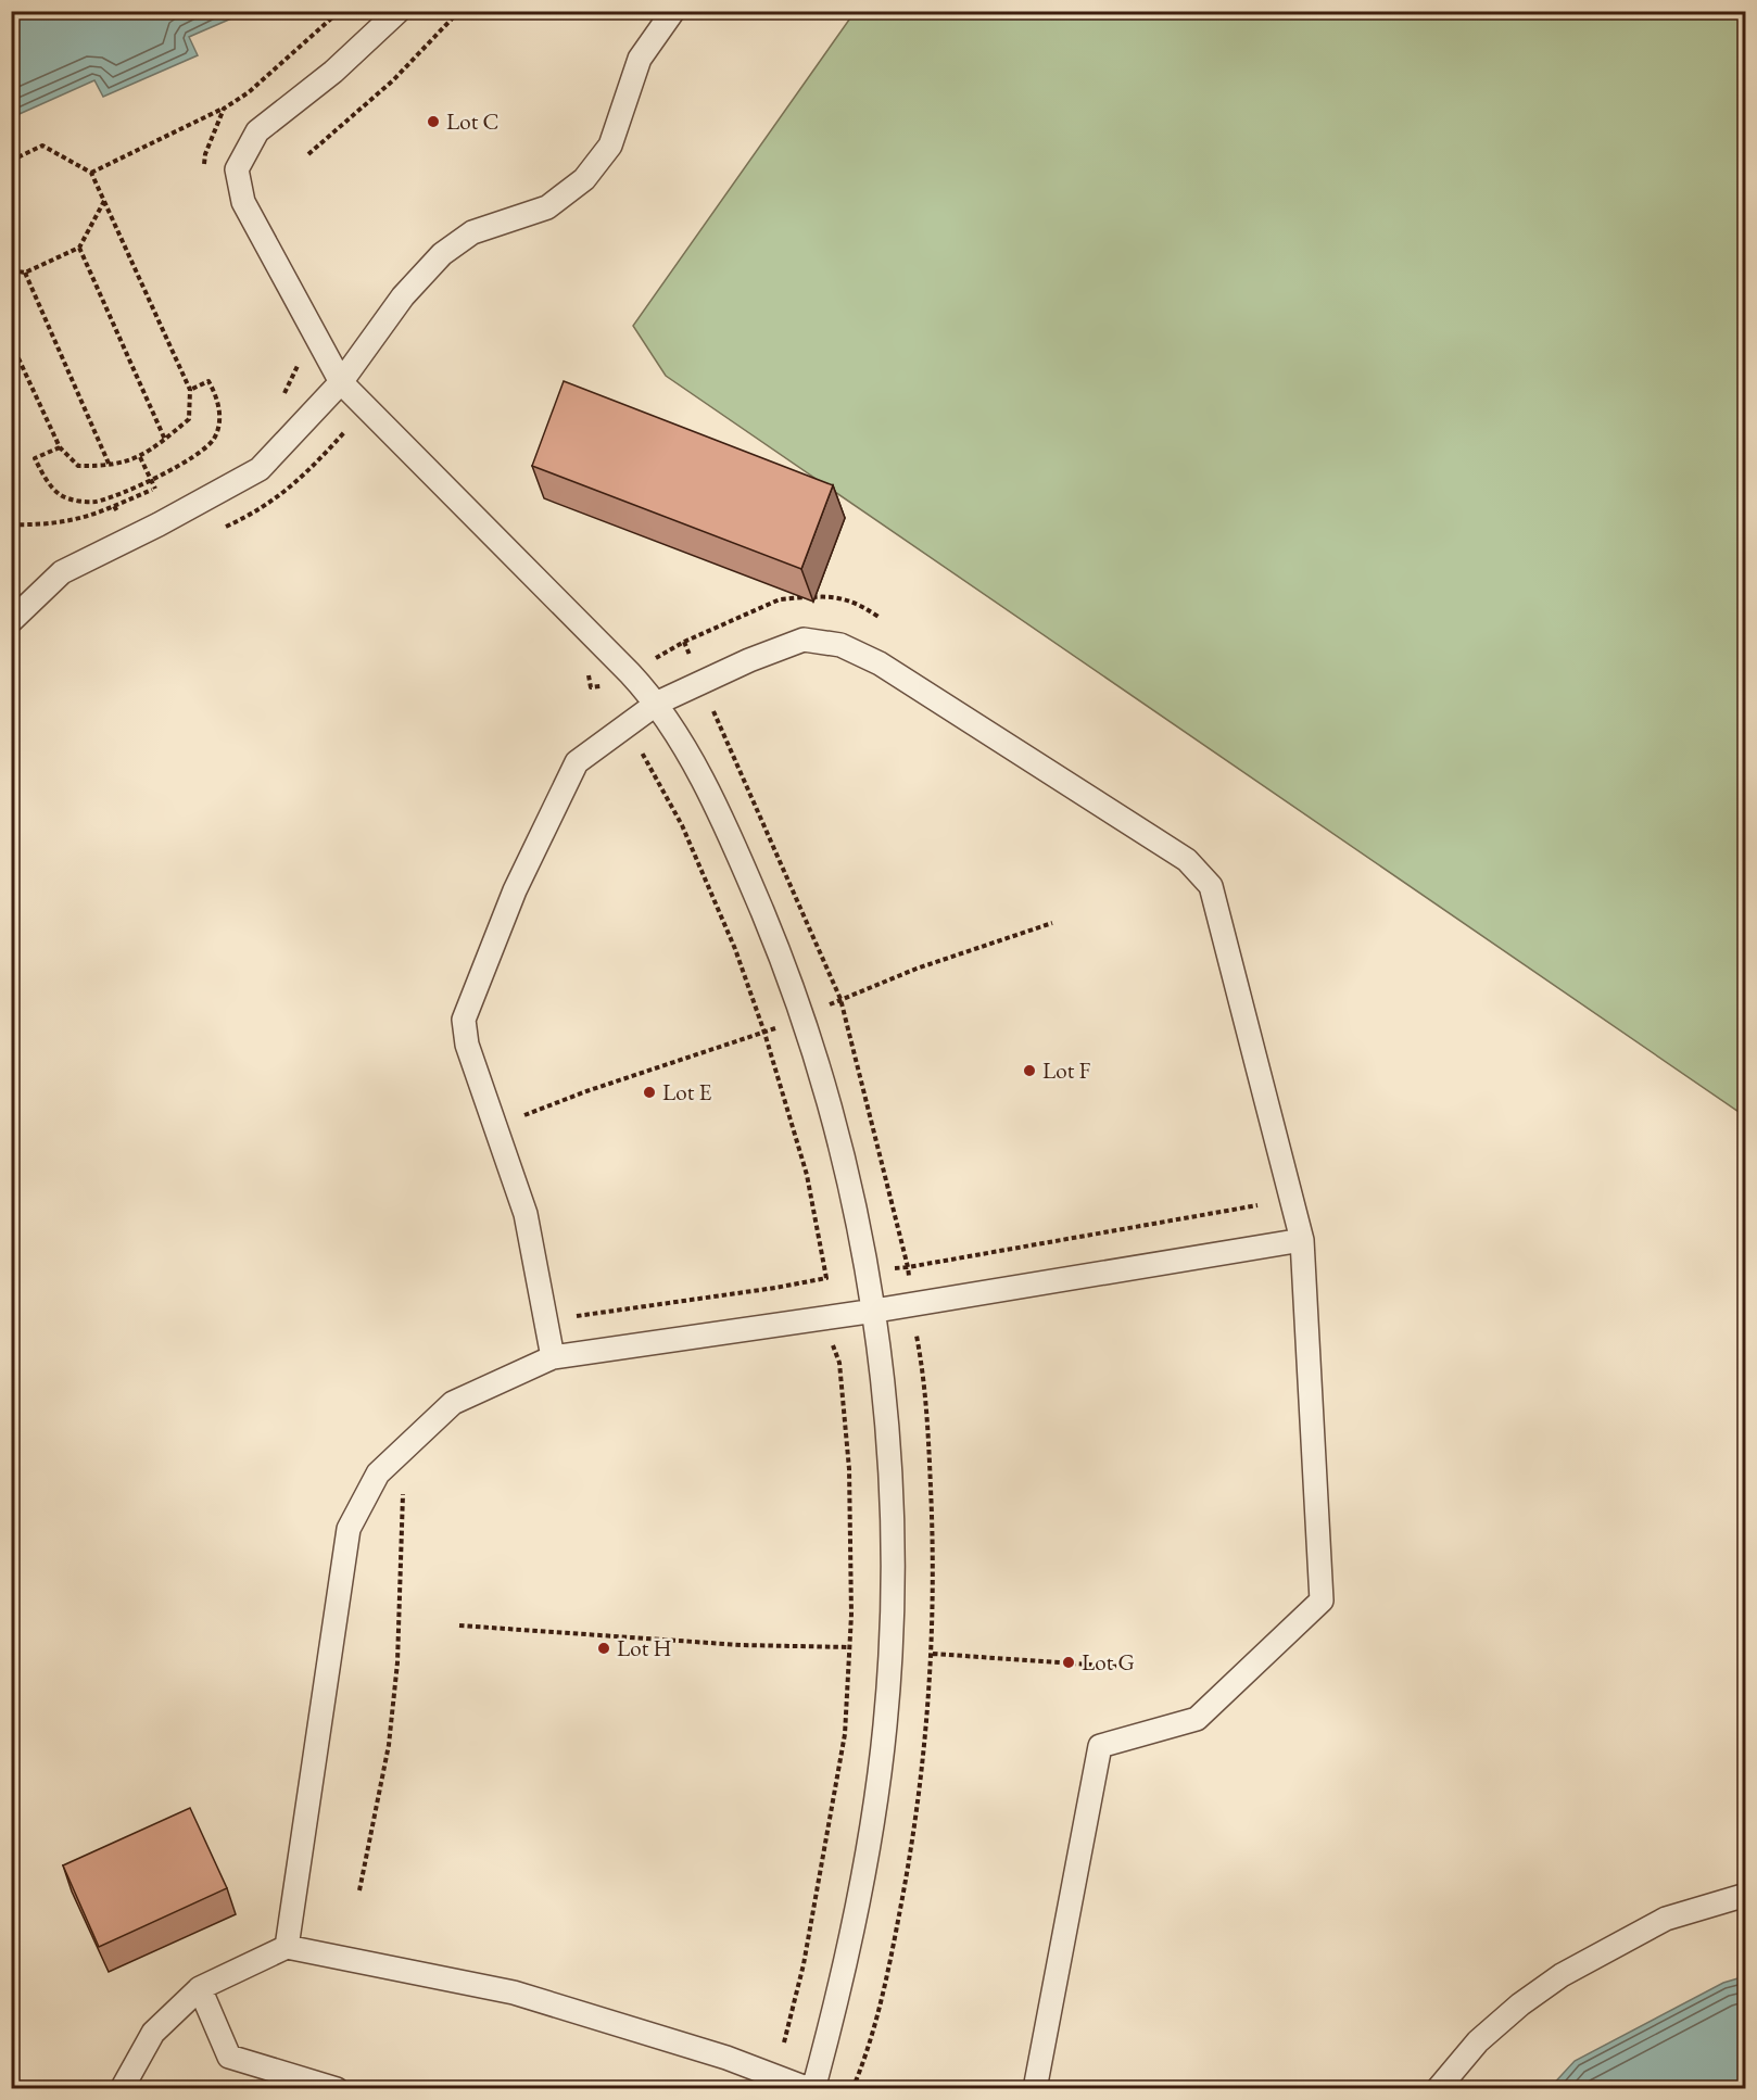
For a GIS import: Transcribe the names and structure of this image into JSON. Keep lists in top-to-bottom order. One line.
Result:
{"places":["Lot C","Lot F","Lot E","Lot H","Lot G"]}
